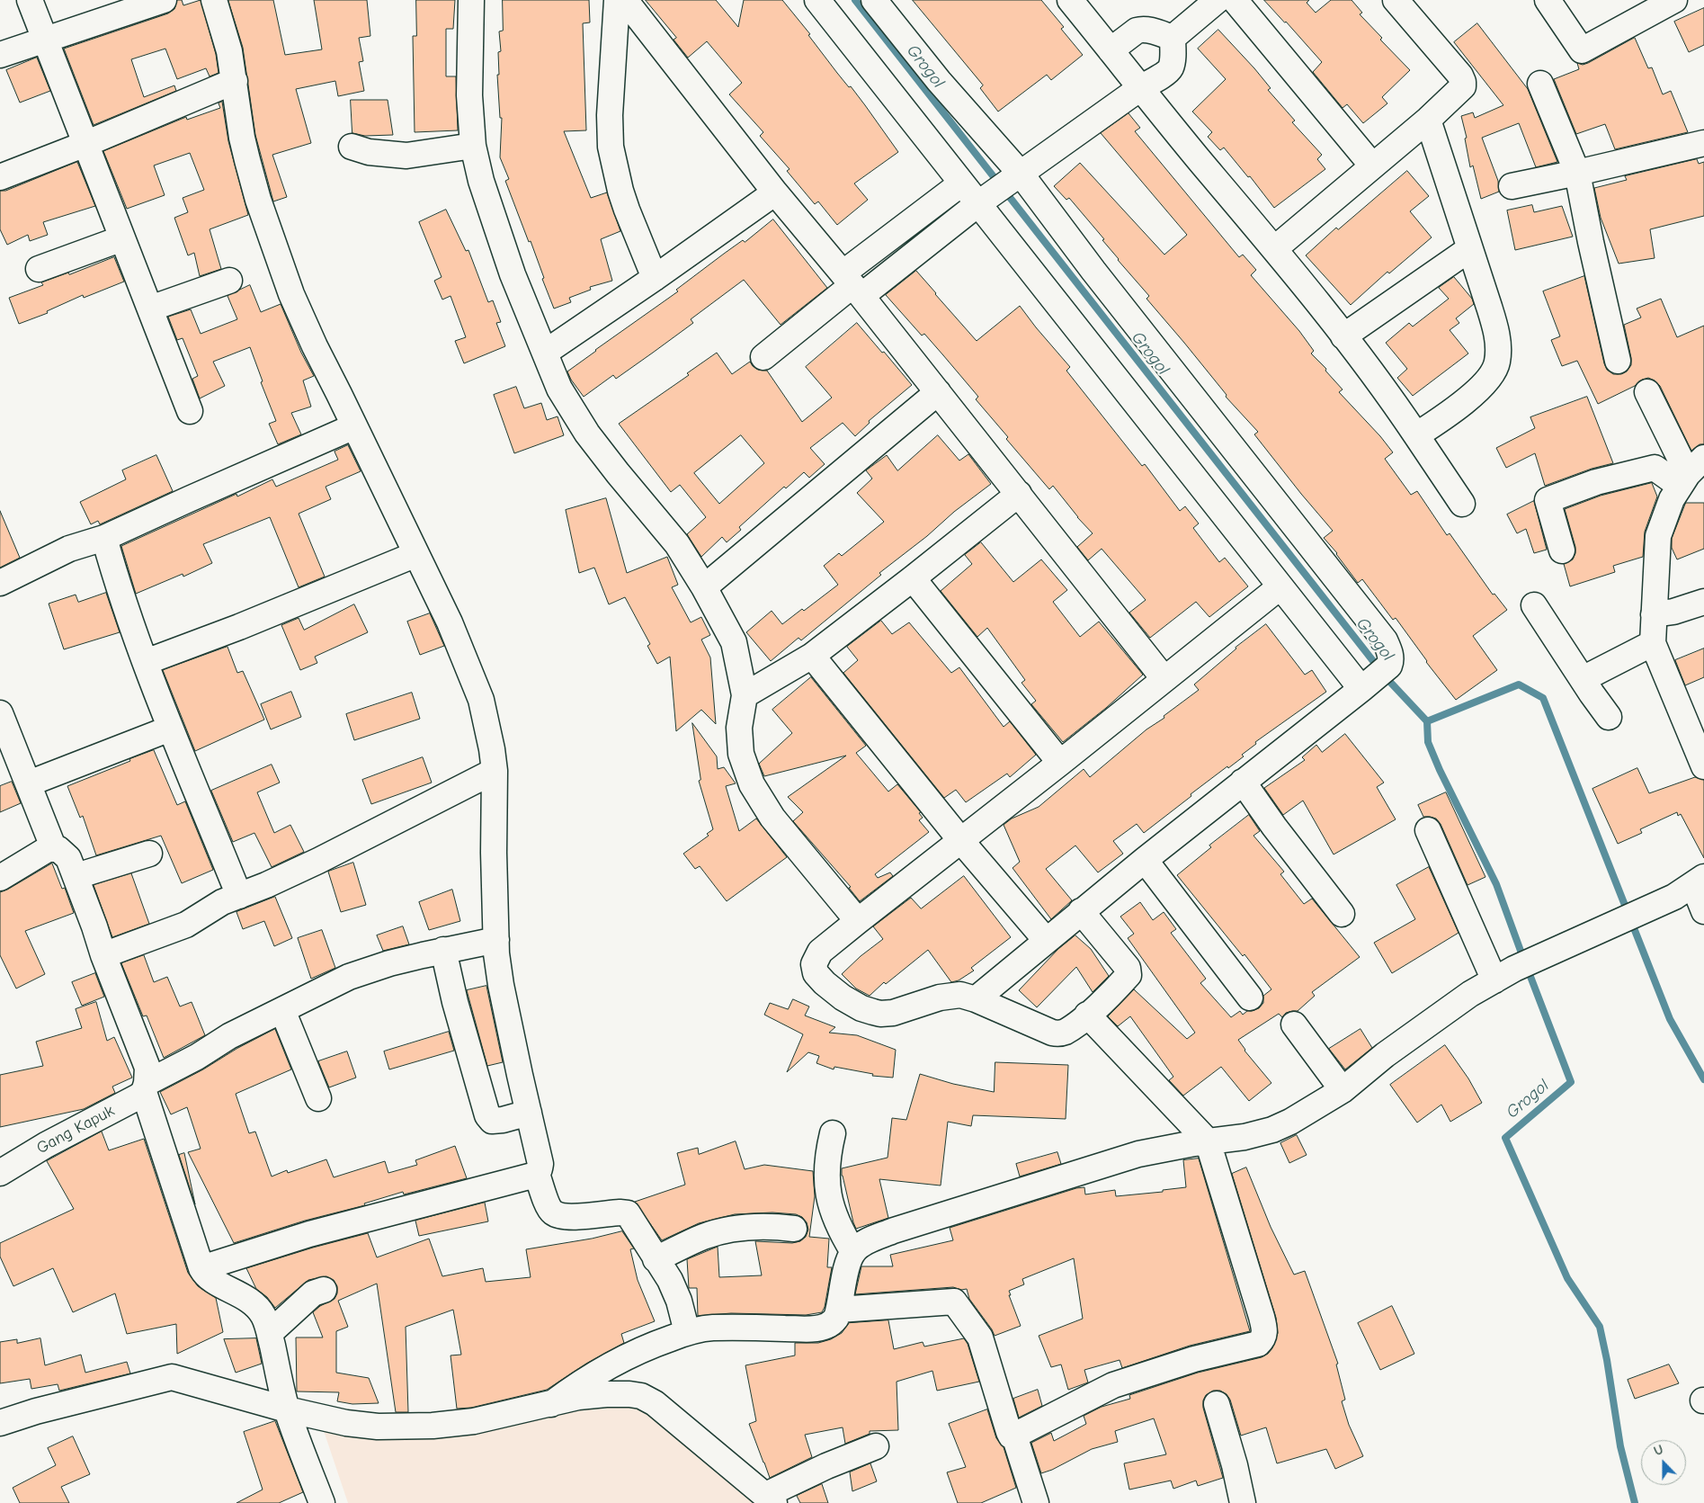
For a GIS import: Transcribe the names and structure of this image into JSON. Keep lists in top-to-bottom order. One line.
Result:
{"streets":{"street":["Gang Kapuk"]},"water":["Grogol"],"north":"top"}
